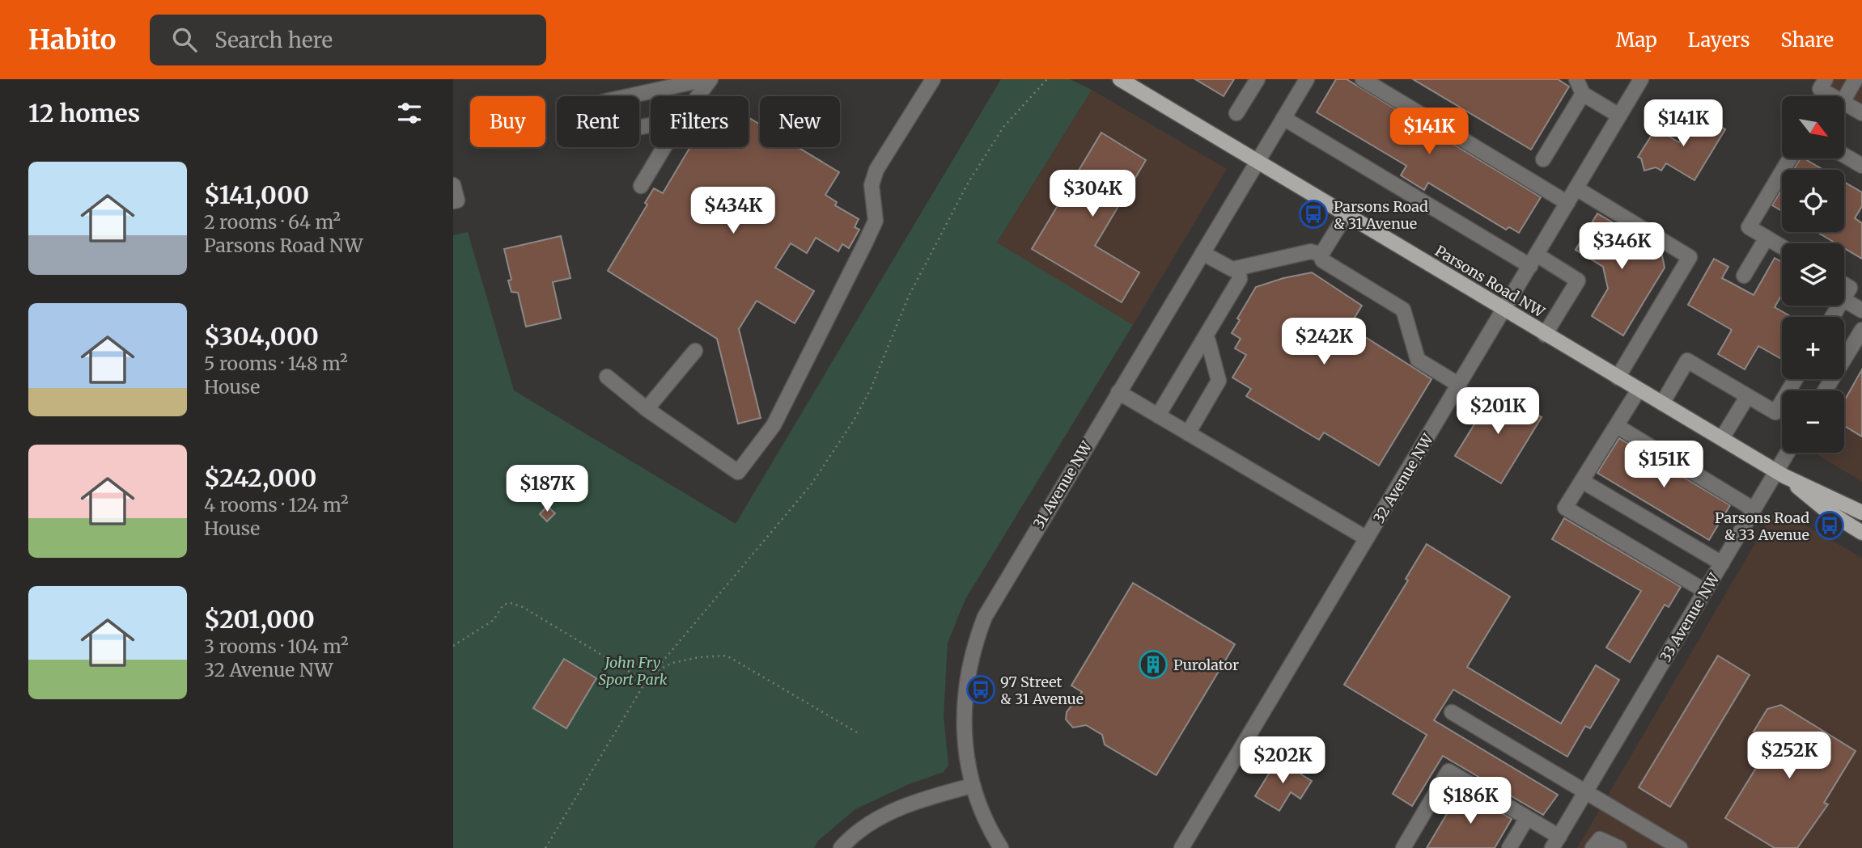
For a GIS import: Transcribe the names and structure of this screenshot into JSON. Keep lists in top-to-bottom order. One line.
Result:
{"streets":{"main road":["Parsons Road NW"],"street":["32 Avenue NW","31 Avenue NW","33 Avenue NW"]},"crossings":[["Parsons Road NW","32 Avenue NW"],["Parsons Road NW","31 Avenue NW"],["Parsons Road NW","33 Avenue NW"]],"parks":["John Fry Sport Park"],"places":{"bus stop":["Parsons Road & 31 Avenue","Parsons Road & 33 Avenue","97 Street & 31 Avenue"],"building":["Purolator"]},"north":"bottom right","page":{"header":"Habito","search":"Search here","nav":["Map","Layers","Share"],"heading":"12 homes","map_buttons":["+","−"],"chip":["Buy","Rent","Filters","New"],"price":["$141K","$141K","$304K","$434K","$346K","$242K","$201K","$151K","$187K","$252K","$202K","$186K"],"list":[{"name":"$141,000","note":"2 rooms · 64 m² · Parsons Road NW"},{"name":"$304,000","note":"5 rooms · 148 m² · House"},{"name":"$242,000","note":"4 rooms · 124 m² · House"},{"name":"$201,000","note":"3 rooms · 104 m² · 32 Avenue NW"}]}}
